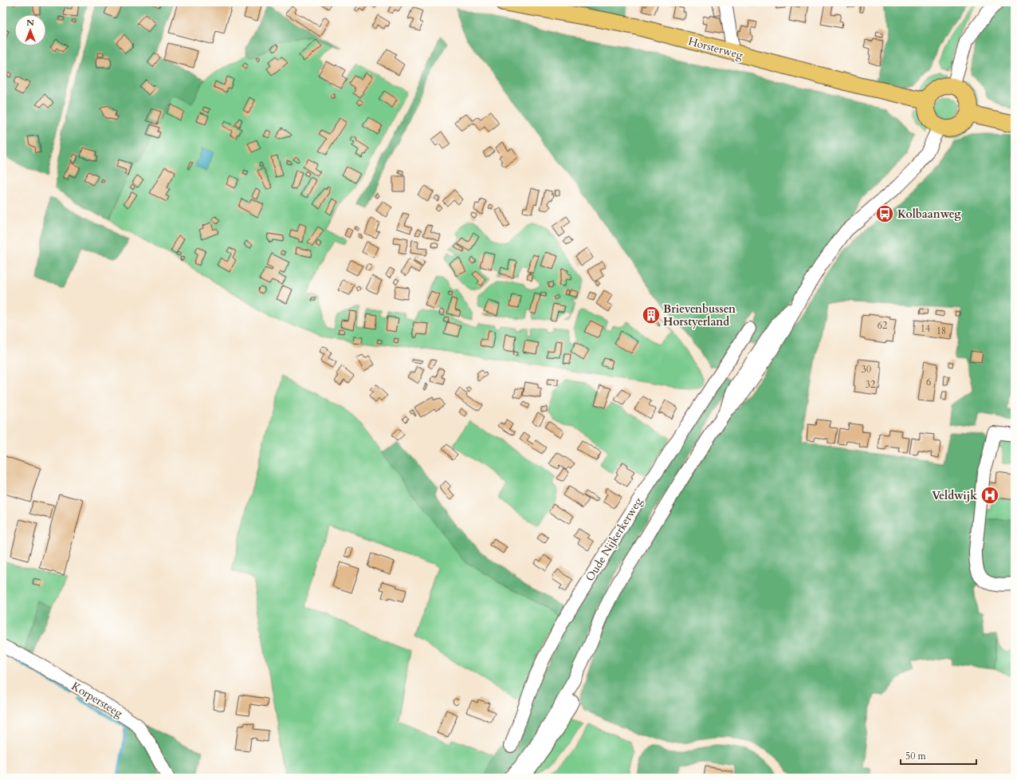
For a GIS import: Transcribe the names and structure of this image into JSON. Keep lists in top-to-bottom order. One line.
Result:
{"streets":{"main road":["Horsterweg"],"street":["Oude Nijkerkerweg","Korpersteeg"]},"places":{"bus stop":["Kolbaanweg"],"building":["Brievenbussen Horstyerland"],"hospital":["Veldwijk"]},"house_numbers":["62","14","18","30","6","32"],"scale_bar":"50 m","north":"top"}
